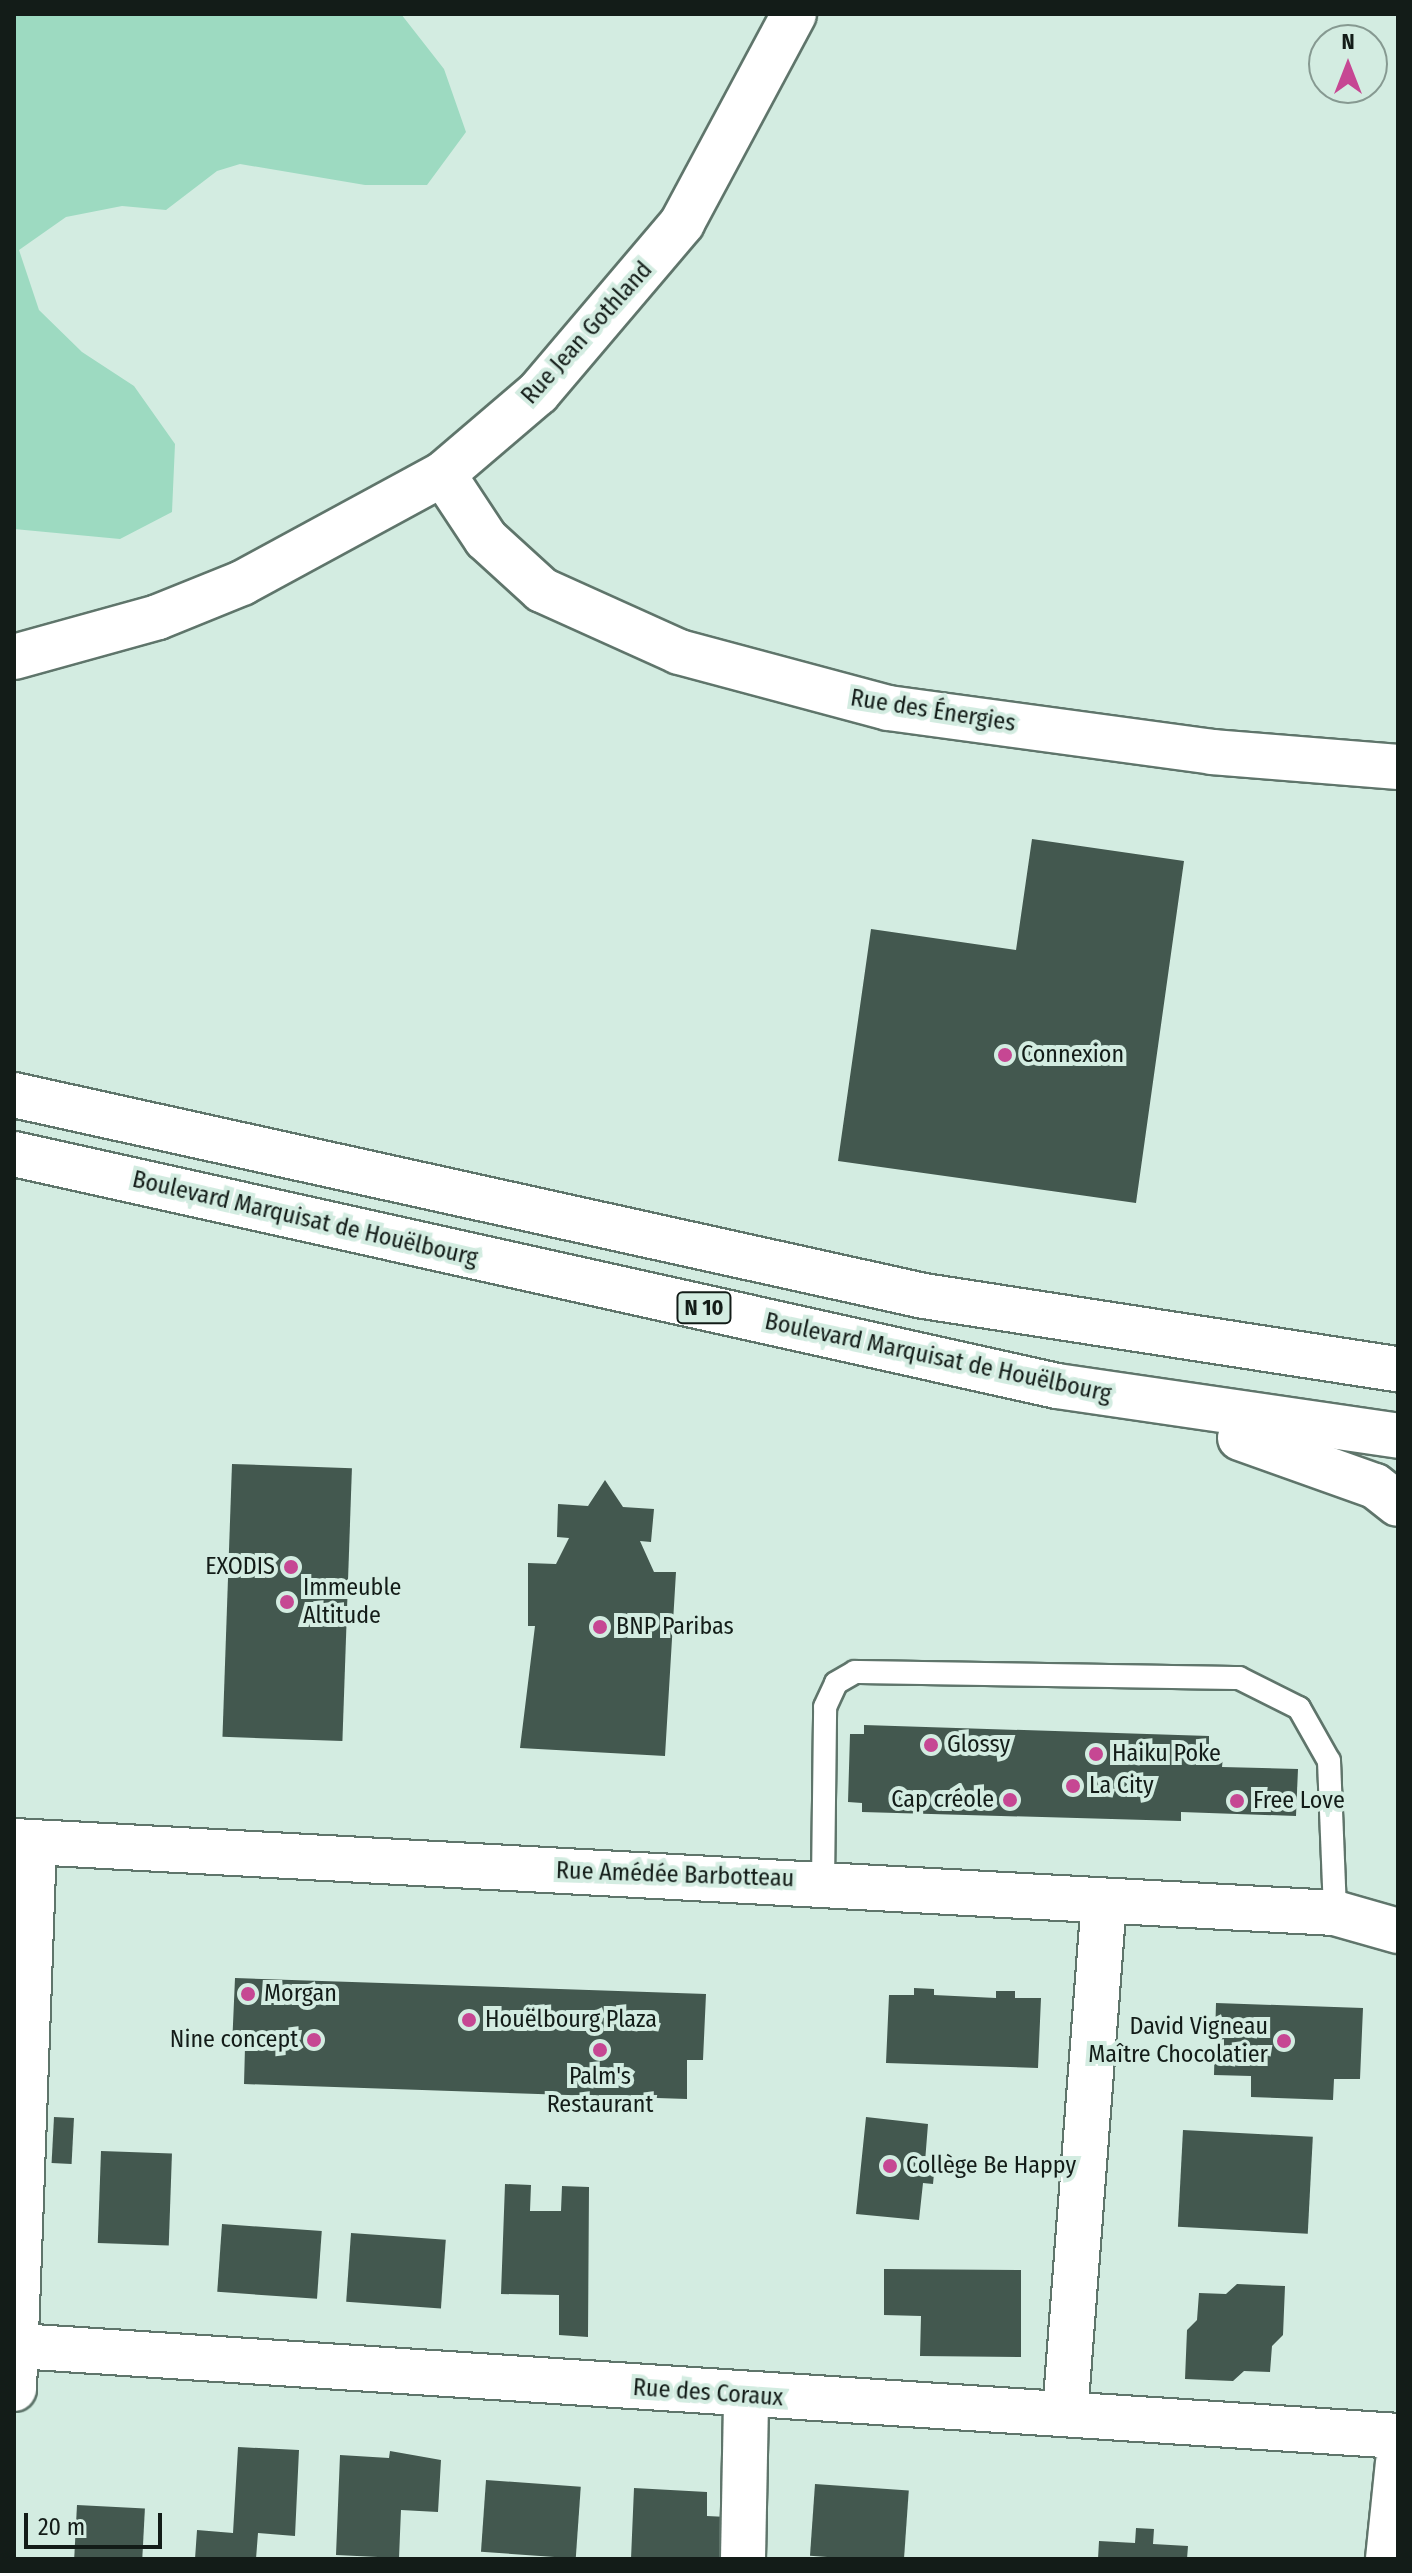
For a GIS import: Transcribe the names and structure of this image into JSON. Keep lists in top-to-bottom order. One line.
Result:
{"streets":{"street":["Rue Jean Gothland","Rue des Énergies","Boulevard Marquisat de Houëlbourg","N 10","Rue Amédée Barbotteau","Rue des Coraux"]},"crossings":[["Rue Jean Gothland","Rue des Énergies"]],"places":["Connexion","EXODIS","Immeuble Altitude","BNP Paribas","Glossy","Haiku Poke","La City","Cap créole","Free Love","Morgan","Houëlbourg Plaza","Nine concept","David Vigneau Maître Chocolatier","Palm's Restaurant","Collège Be Happy"],"scale_bar":"20 m","north":"top"}
